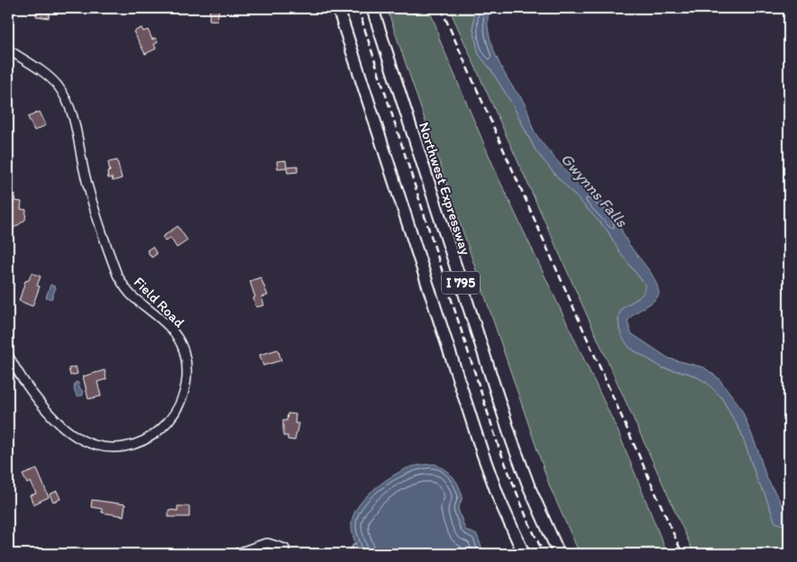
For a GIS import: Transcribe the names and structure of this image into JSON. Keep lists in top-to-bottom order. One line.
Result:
{"streets":{"highway":["Northwest Expressway","I 795"],"street":["Field Road"]},"water":["Gwynns Falls"]}
